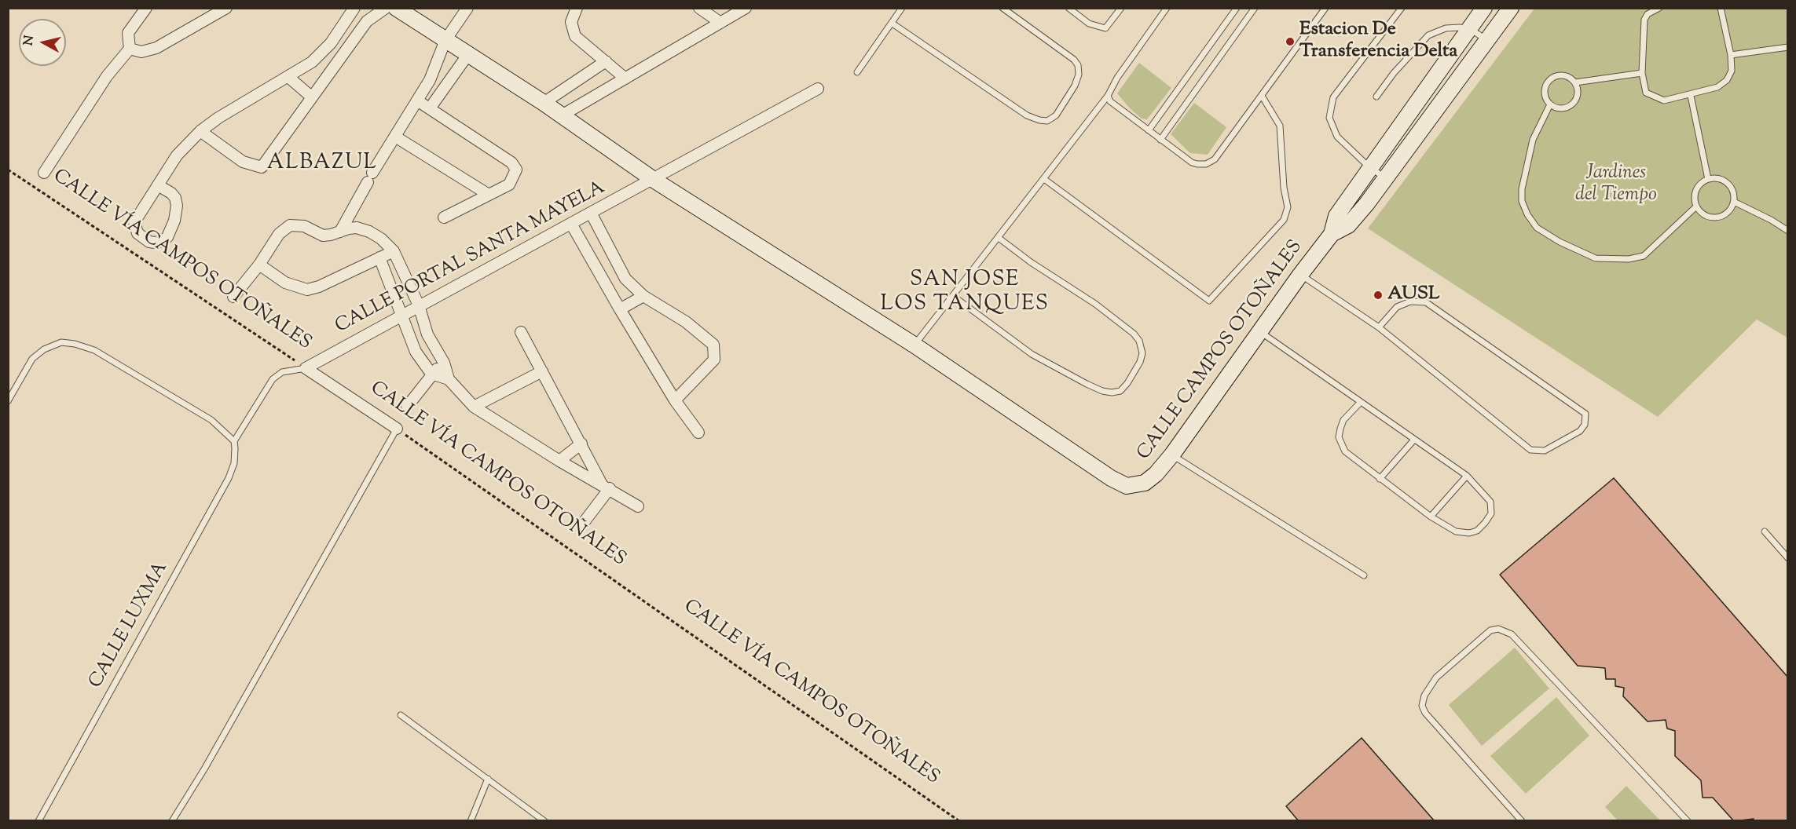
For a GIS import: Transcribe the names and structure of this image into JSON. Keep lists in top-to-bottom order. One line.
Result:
{"streets":{"street":["CALLE PORTAL SANTA MAYELA","CALLE VÍA CAMPOS OTOÑALES","CALLE CAMPOS OTOÑALES"],"lane":["CALLE LUXMA"]},"crossings":[["CALLE PORTAL SANTA MAYELA","CALLE VÍA CAMPOS OTOÑALES"]],"districts":["ALBAZUL","SAN JOSE LOS TANQUES"],"parks":["Jardines del Tiempo"],"places":["Estacion De Transferencia Delta","AUSL"],"north":"left"}
